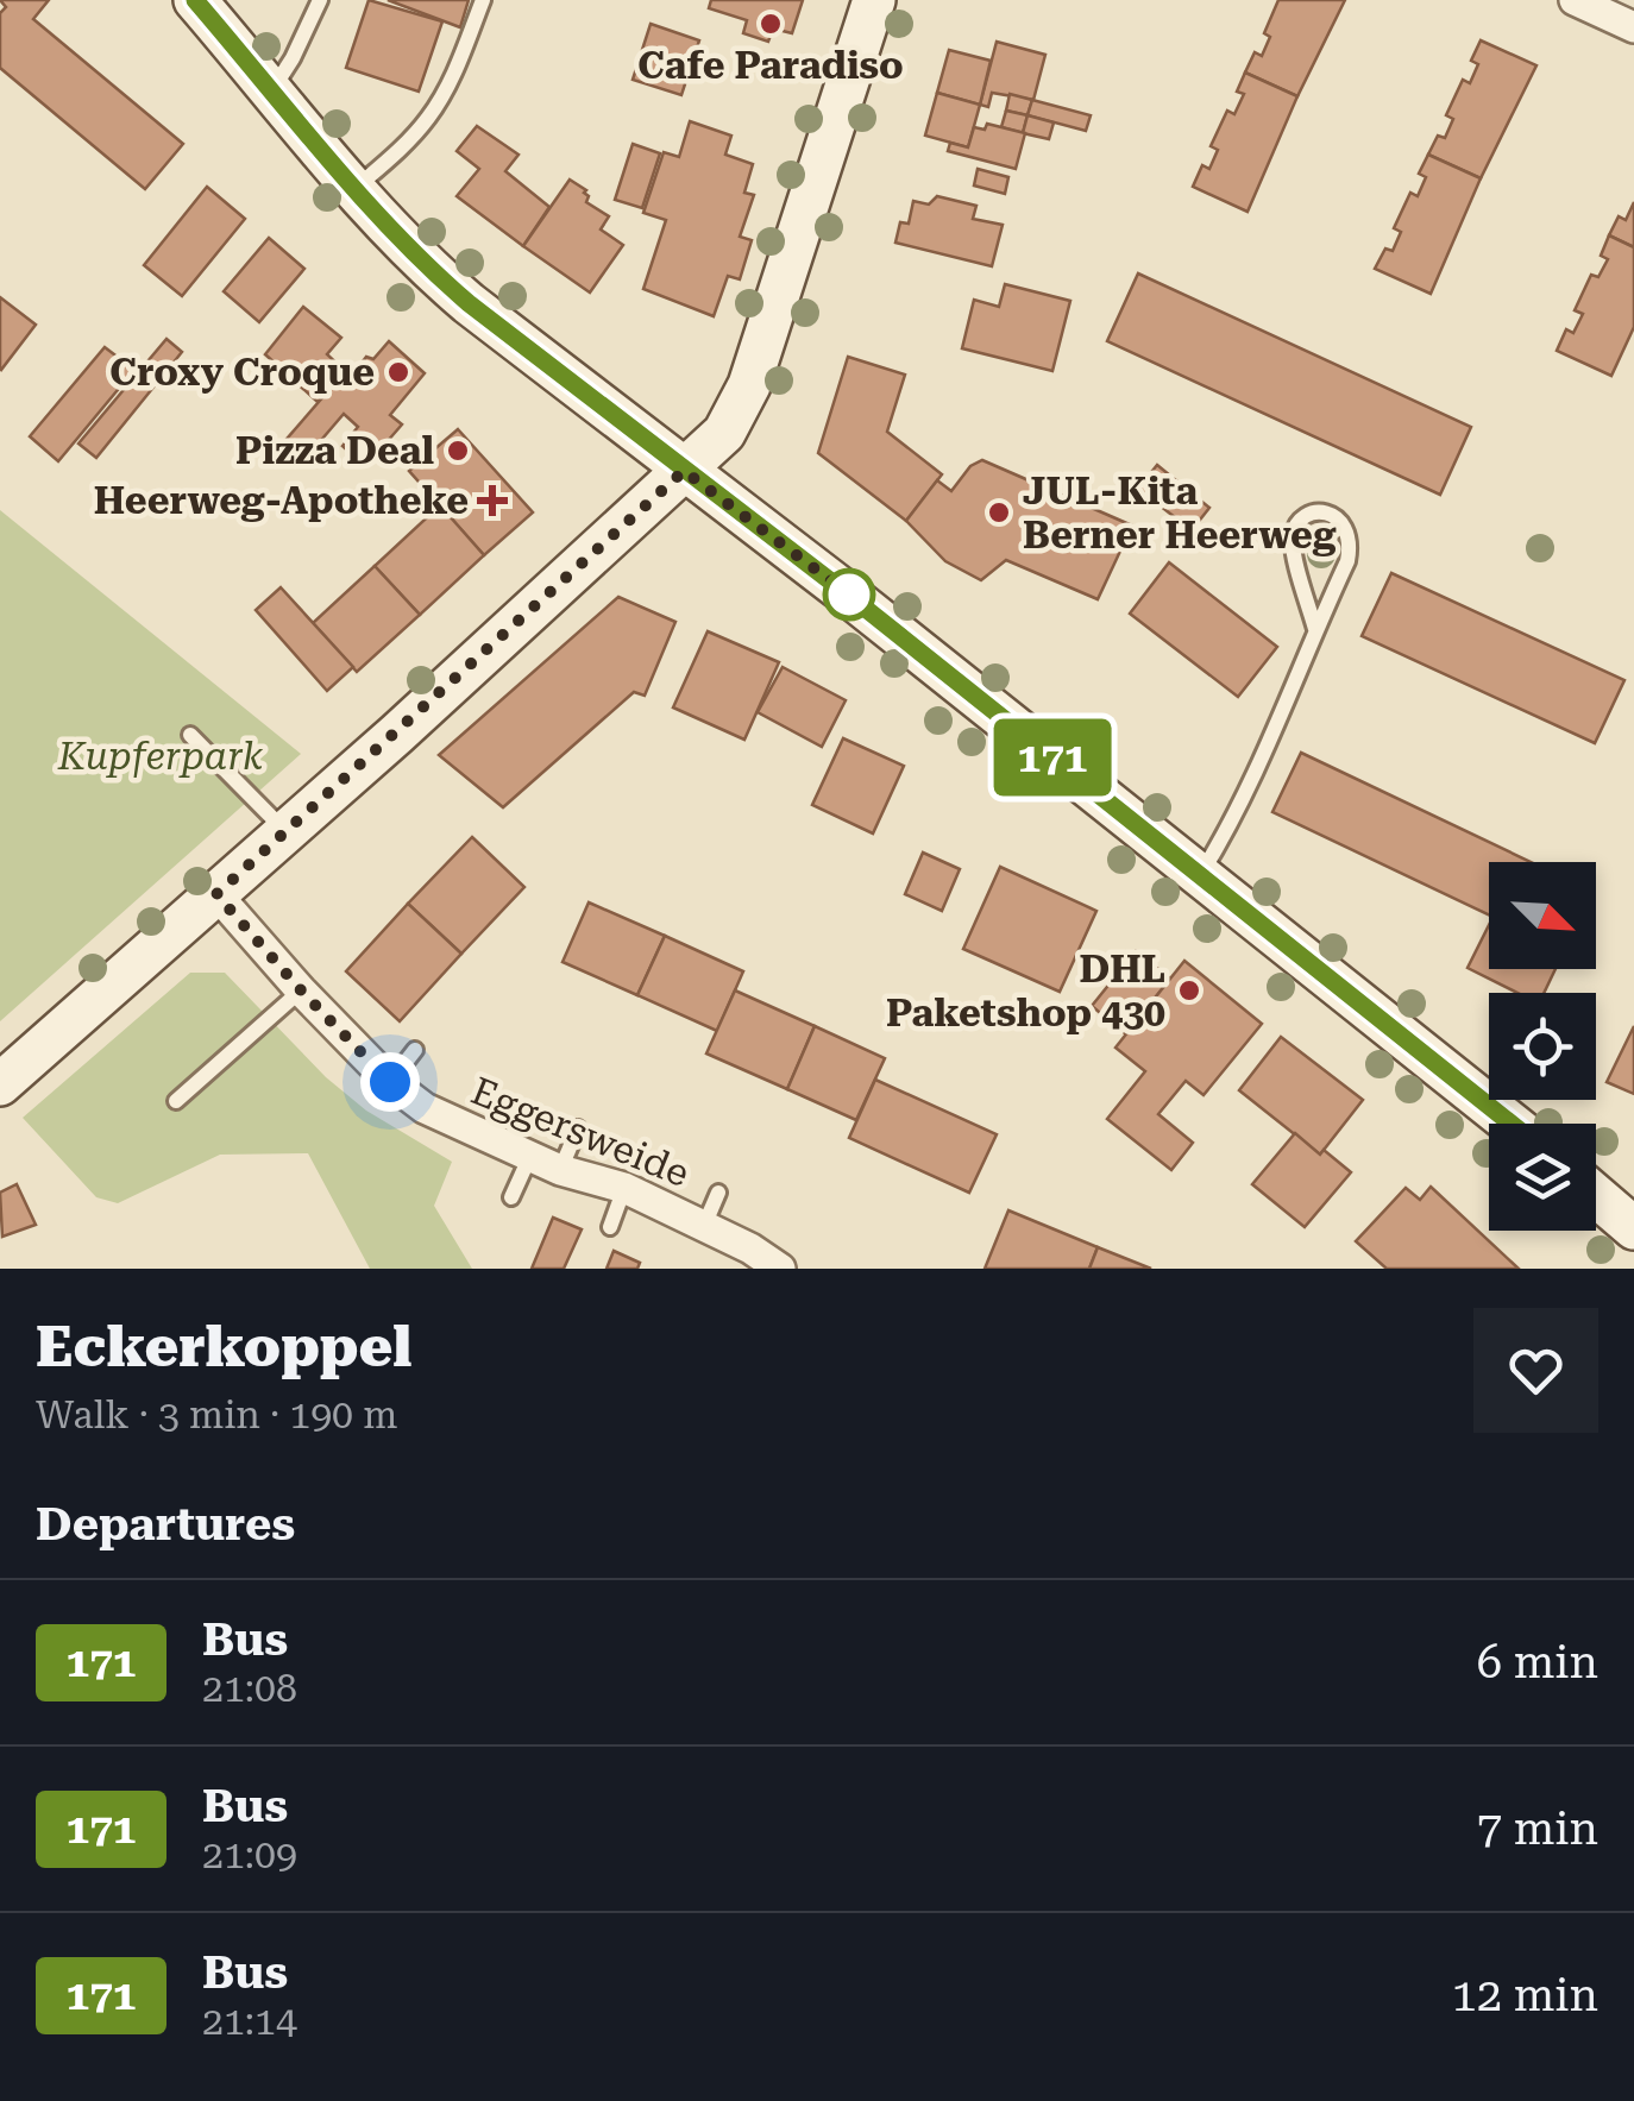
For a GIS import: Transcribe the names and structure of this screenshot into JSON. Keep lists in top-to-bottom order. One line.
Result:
{"streets":{"street":["Eggersweide"]},"parks":["Kupferpark"],"places":{"other":["Cafe Paradiso","Croxy Croque","Pizza Deal","JUL-Kita Berner Heerweg","DHL Paketshop 430"],"health":["Heerweg-Apotheke"]},"lines":["bus line 171"],"north":"bottom right","page":{"on_map":"171","heading":[["Eckerkoppel","Walk · 3 min · 190 m"],"Departures"],"list":[{"mark":"171","name":"Bus","note":"21:08","value":"6 min"},{"mark":"171","name":"Bus","note":"21:09","value":"7 min"},{"mark":"171","name":"Bus","note":"21:14","value":"12 min"}]}}
